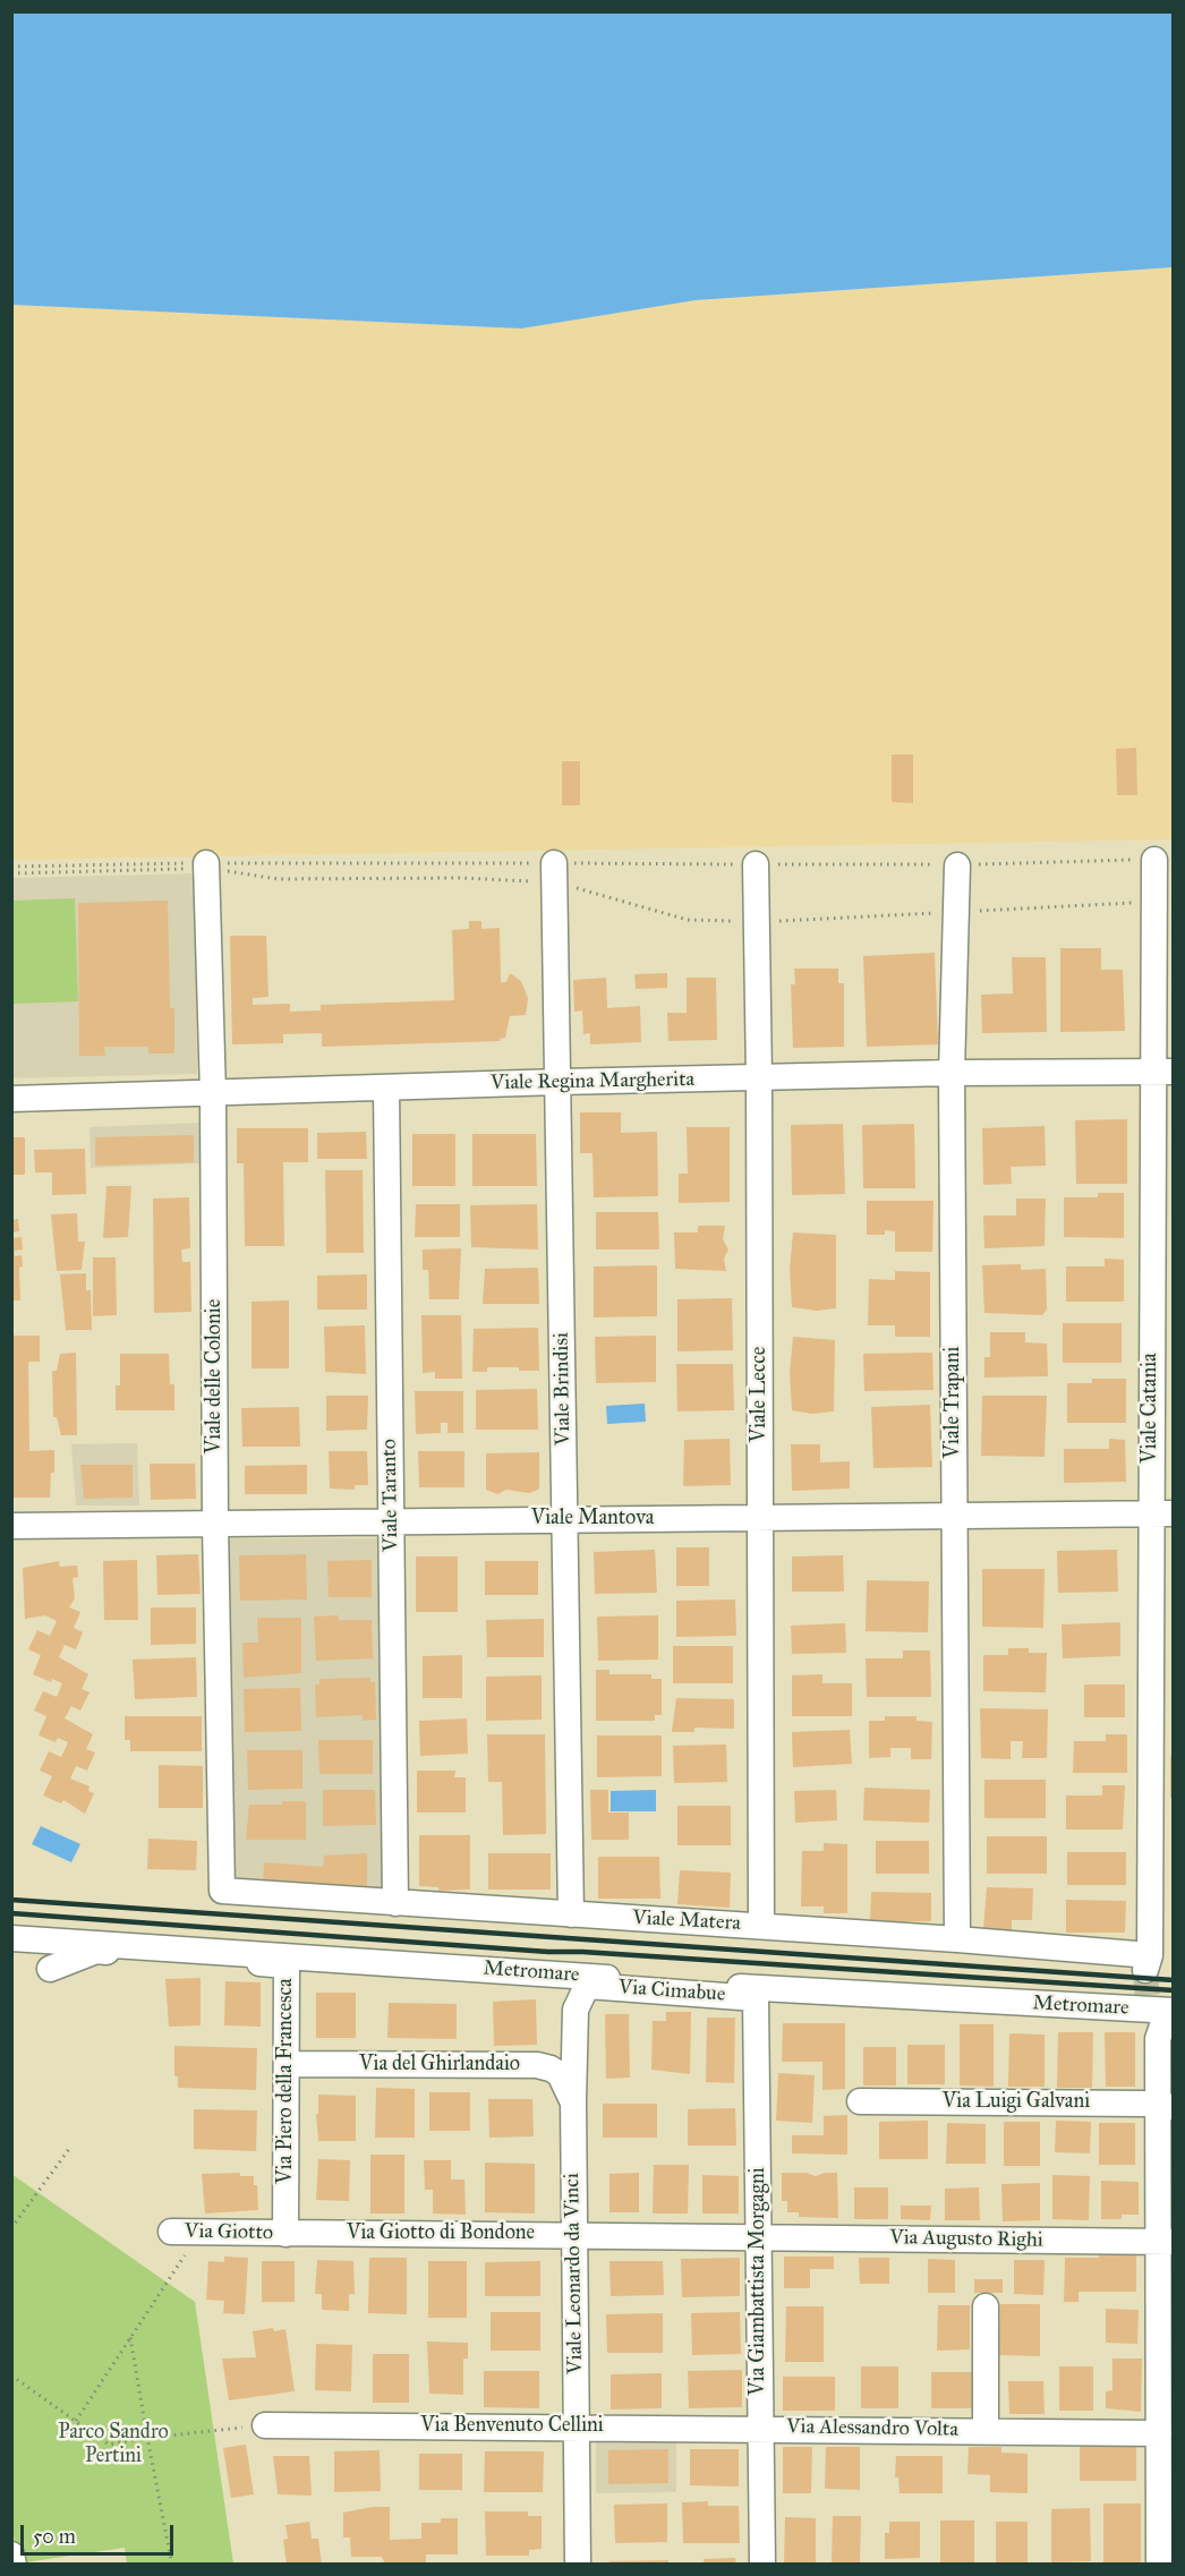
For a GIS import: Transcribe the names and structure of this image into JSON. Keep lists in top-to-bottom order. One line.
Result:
{"streets":{"street":["Viale Regina Margherita","Viale delle Colonie","Viale Brindisi","Viale Lecce","Viale Trapani","Viale Catania","Viale Taranto","Viale Mantova","Viale Matera","Metromare","Via Cimabue","Via del Ghirlandaio","Via Piero della Francesca","Via Luigi Galvani","Via Giotto","Via Giotto di Bondone","Via Augusto Righi","Viale Leonardo da Vinci","Via Giambattista Morgagni","Via Benvenuto Cellini","Via Alessandro Volta"]},"crossings":[["Viale Regina Margherita","Viale delle Colonie"],["Viale Regina Margherita","Viale Brindisi"],["Viale Regina Margherita","Viale Lecce"],["Viale Regina Margherita","Viale Trapani"],["Viale Regina Margherita","Viale Catania"],["Viale Regina Margherita","Viale Taranto"],["Viale delle Colonie","Viale Mantova"],["Viale delle Colonie","Viale Matera"],["Viale Brindisi","Viale Mantova"],["Viale Brindisi","Viale Matera"],["Viale Lecce","Viale Mantova"],["Viale Lecce","Viale Matera"],["Viale Trapani","Viale Mantova"],["Viale Trapani","Viale Matera"],["Viale Catania","Viale Mantova"],["Viale Catania","Viale Matera"],["Viale Taranto","Viale Mantova"],["Viale Taranto","Viale Matera"],["Via Cimabue","Viale Leonardo da Vinci"],["Via Cimabue","Via Giambattista Morgagni"],["Via del Ghirlandaio","Via Piero della Francesca"],["Via del Ghirlandaio","Viale Leonardo da Vinci"],["Via Piero della Francesca","Via Giotto"],["Via Piero della Francesca","Via Giotto di Bondone"],["Via Giotto","Via Giotto di Bondone"],["Via Giotto di Bondone","Via Augusto Righi"],["Via Giotto di Bondone","Viale Leonardo da Vinci"],["Via Giotto di Bondone","Via Giambattista Morgagni"],["Via Augusto Righi","Via Giambattista Morgagni"],["Viale Leonardo da Vinci","Via Benvenuto Cellini"],["Via Giambattista Morgagni","Via Benvenuto Cellini"],["Via Giambattista Morgagni","Via Alessandro Volta"],["Via Benvenuto Cellini","Via Alessandro Volta"]],"parks":["Parco Sandro Pertini"],"scale_bar":"50 m"}
